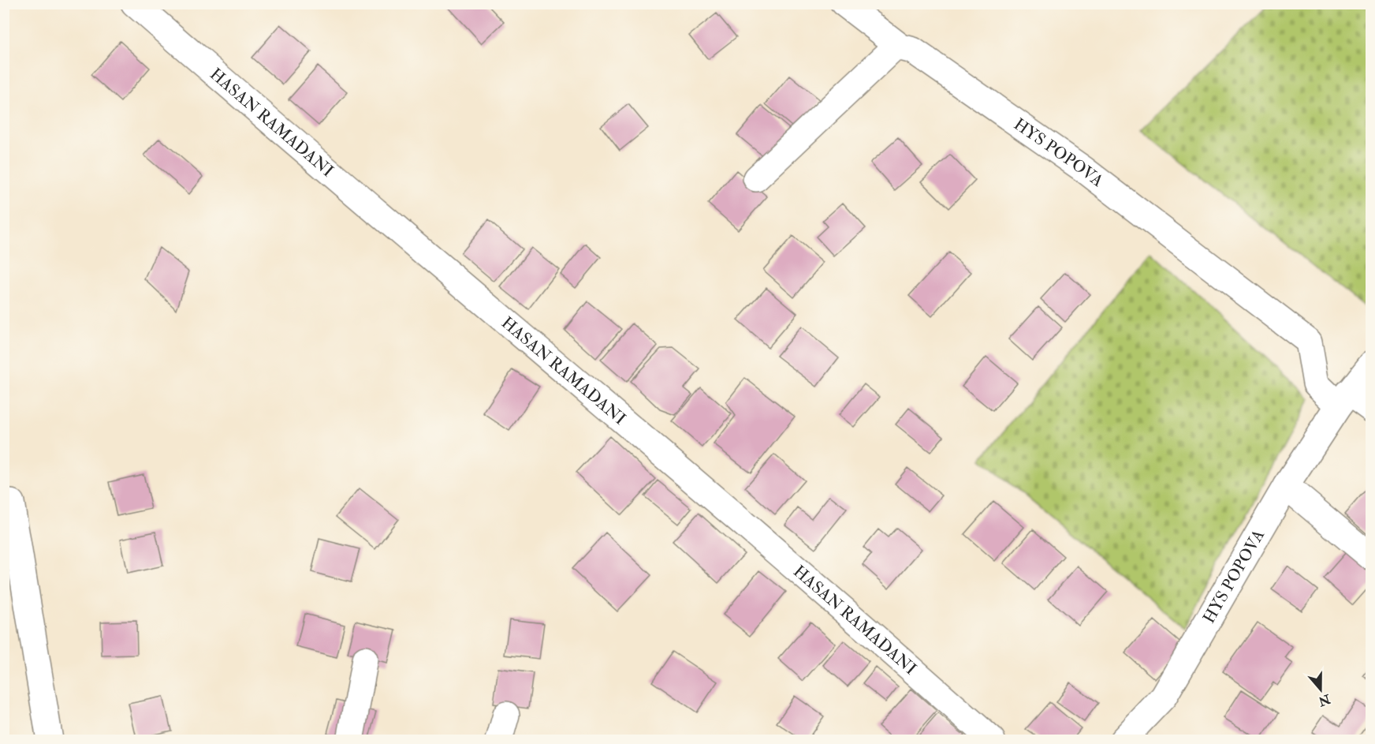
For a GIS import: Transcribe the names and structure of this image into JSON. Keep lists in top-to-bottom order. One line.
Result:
{"streets":{"street":["HASAN RAMADANI","HYS POPOVA"]},"north":"bottom"}
